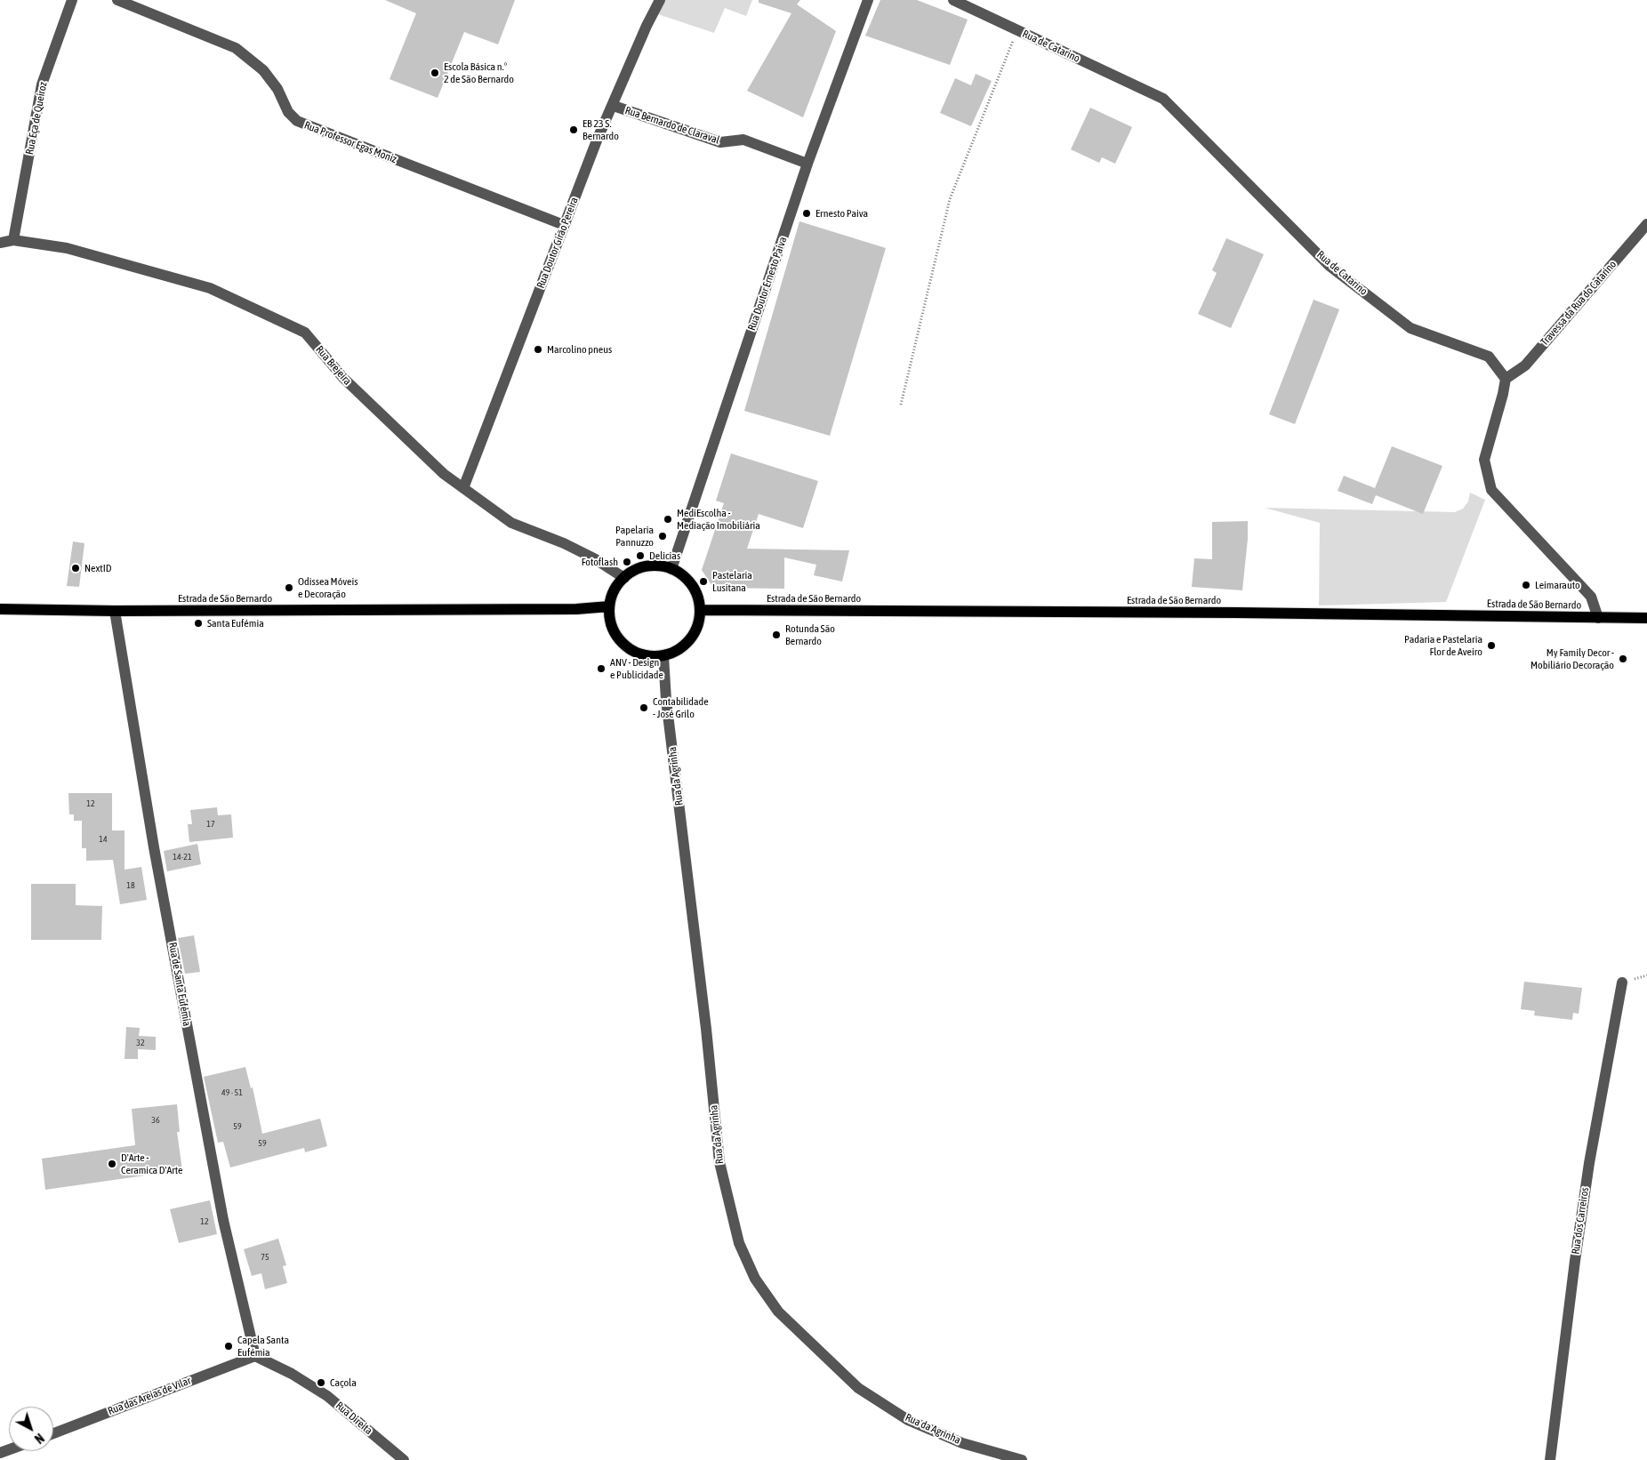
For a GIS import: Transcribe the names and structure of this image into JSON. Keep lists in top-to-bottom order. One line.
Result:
{"streets":{"main road":["Estrada de São Bernardo"],"street":["Rua de Catarino","Rua Eça de Queiroz","Rua Bernardo de Claraval","Rua Professor Egas Moniz","Rua Doutor Girão Pereira","Rua Doutor Ernesto Paiva","Travessa da Rua do Catarino","Rua Brejeira","Rua da Agrinha","Rua de Santa Eufémia","Rua dos Carreiros","Rua das Areias de Vilar","Rua Direita"]},"crossings":[["Rua de Catarino","Travessa da Rua do Catarino"],["Rua Eça de Queiroz","Rua Brejeira"],["Rua Bernardo de Claraval","Rua Doutor Girão Pereira"],["Rua Bernardo de Claraval","Rua Doutor Ernesto Paiva"],["Rua Professor Egas Moniz","Rua Doutor Girão Pereira"],["Rua Doutor Girão Pereira","Rua Brejeira"],["Rua Doutor Ernesto Paiva","Rua Brejeira"],["Rua Doutor Ernesto Paiva","Estrada de São Bernardo"],["Rua Doutor Ernesto Paiva","Rua da Agrinha"],["Rua Brejeira","Estrada de São Bernardo"],["Rua Brejeira","Rua da Agrinha"],["Estrada de São Bernardo","Rua da Agrinha"],["Estrada de São Bernardo","Rua de Santa Eufémia"],["Rua de Santa Eufémia","Rua das Areias de Vilar"],["Rua de Santa Eufémia","Rua Direita"],["Rua das Areias de Vilar","Rua Direita"]],"places":["Escola Básica n.º 2 de São Bernardo","EB 23 S. Bernardo","Ernesto Paiva","Marcolino pneus","MediEscolha - Mediação Imobiliária","Papelaria Pannuzzo","Delicias","Fotoflash","NextID","Pastelaria Lusitana","Leimarauto","Odissea Móveis e Decoração","Santa Eufémia","Rotunda São Bernardo","Padaria e Pastelaria Flor de Aveiro","My Family Decor - Mobiliário Decoração","ANV - Design e Publicidade","Contabilidade - José Grilo","D'Arte - Ceramica D'Arte","Capela Santa Eufémia","Caçola"],"house_numbers":["12","17","14","14-21","18","32","49 - 51","36","59","59","12","75"],"north":"bottom right"}
